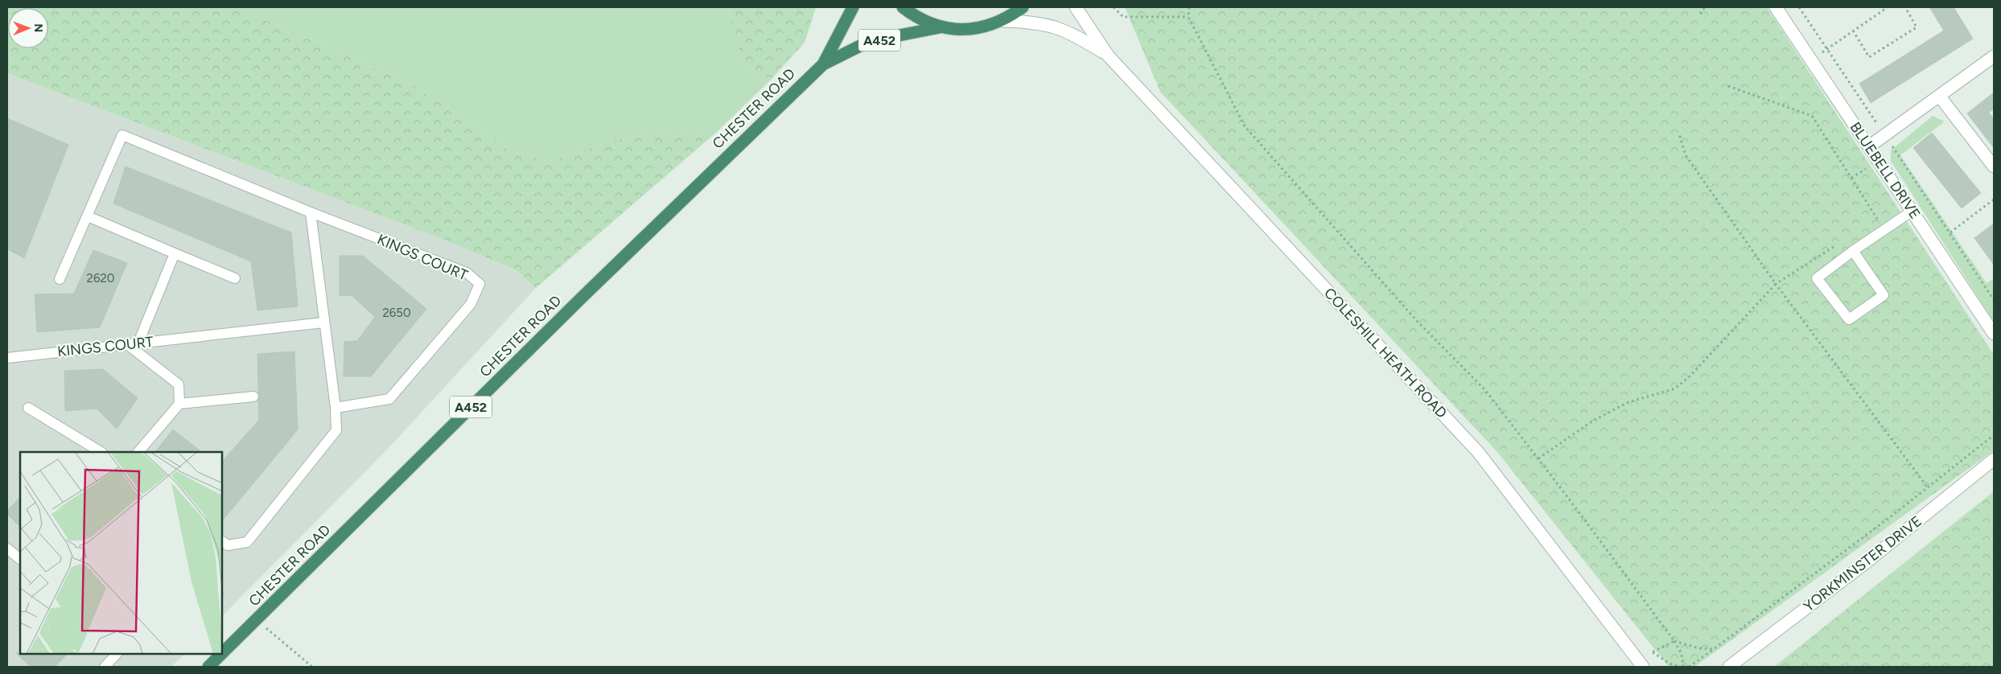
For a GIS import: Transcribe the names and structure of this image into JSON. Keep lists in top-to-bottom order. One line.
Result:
{"streets":{"highway":["A452","CHESTER ROAD"],"street":["BLUEBELL DRIVE","COLESHILL HEATH ROAD","YORKMINSTER DRIVE"],"lane":["KINGS COURT"]},"house_numbers":["2620","2650"],"north":"right"}
